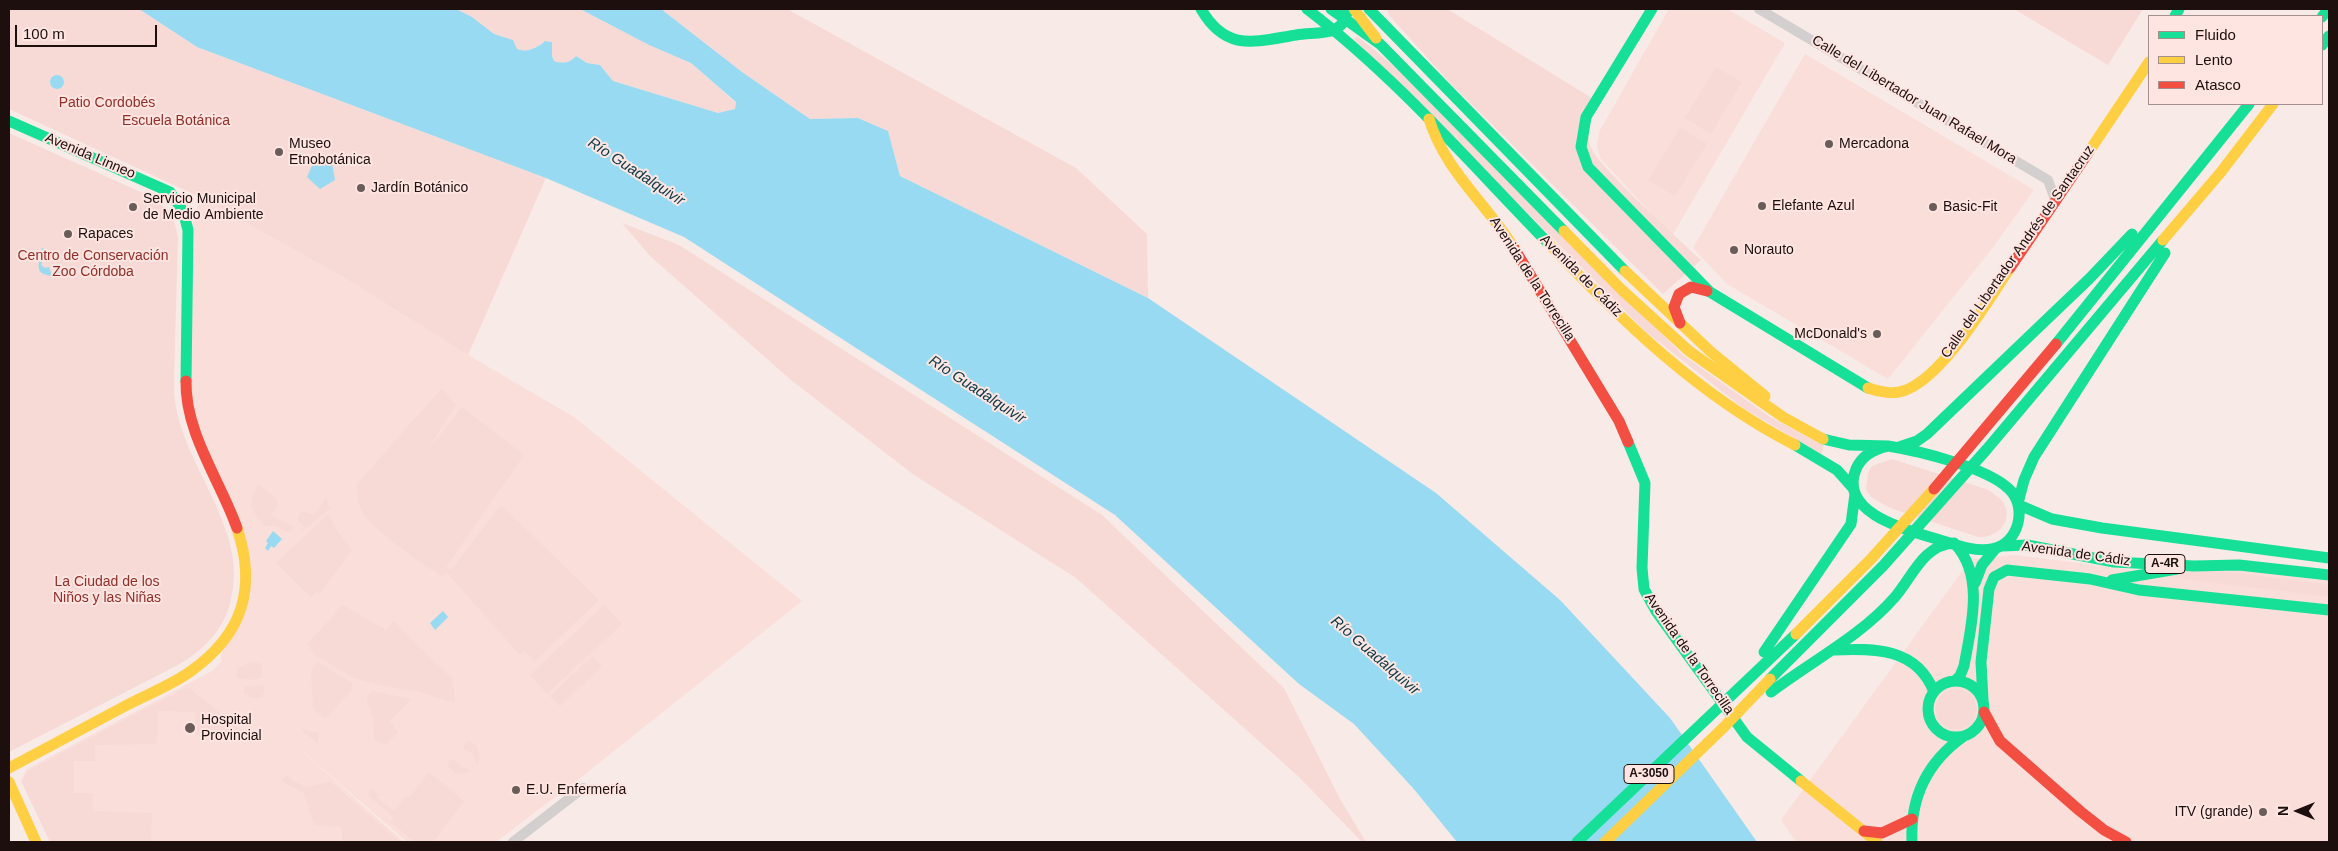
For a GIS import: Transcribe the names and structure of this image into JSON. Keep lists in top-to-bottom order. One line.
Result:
{"streets":{"main road":["Avenida Linneo","Calle del Libertador Andrés de Santacruz","Avenida de Cádiz","Avenida de la Torrecilla","A-4R","A-3050"],"street":["Calle del Libertador Juan Rafael Mora"]},"crossings":[["Calle del Libertador Juan Rafael Mora","Calle del Libertador Andrés de Santacruz"],["Avenida de Cádiz","Avenida de la Torrecilla"]],"water":["Río Guadalquivir"],"parks":["Patio Cordobés","Escuela Botánica","Centro de Conservación Zoo Córdoba","La Ciudad de los Niños y las Niñas"],"places":["Mercadona","Museo Etnobotánica","Jardín Botánico","Elefante Azul","Servicio Municipal de Medio Ambiente","Basic-Fit","Rapaces","Norauto","McDonald's","Hospital Provincial","E.U. Enfermería","ITV (grande)"],"legend":["Fluido","Lento","Atasco"],"scale_bar":"100 m","north":"left"}
